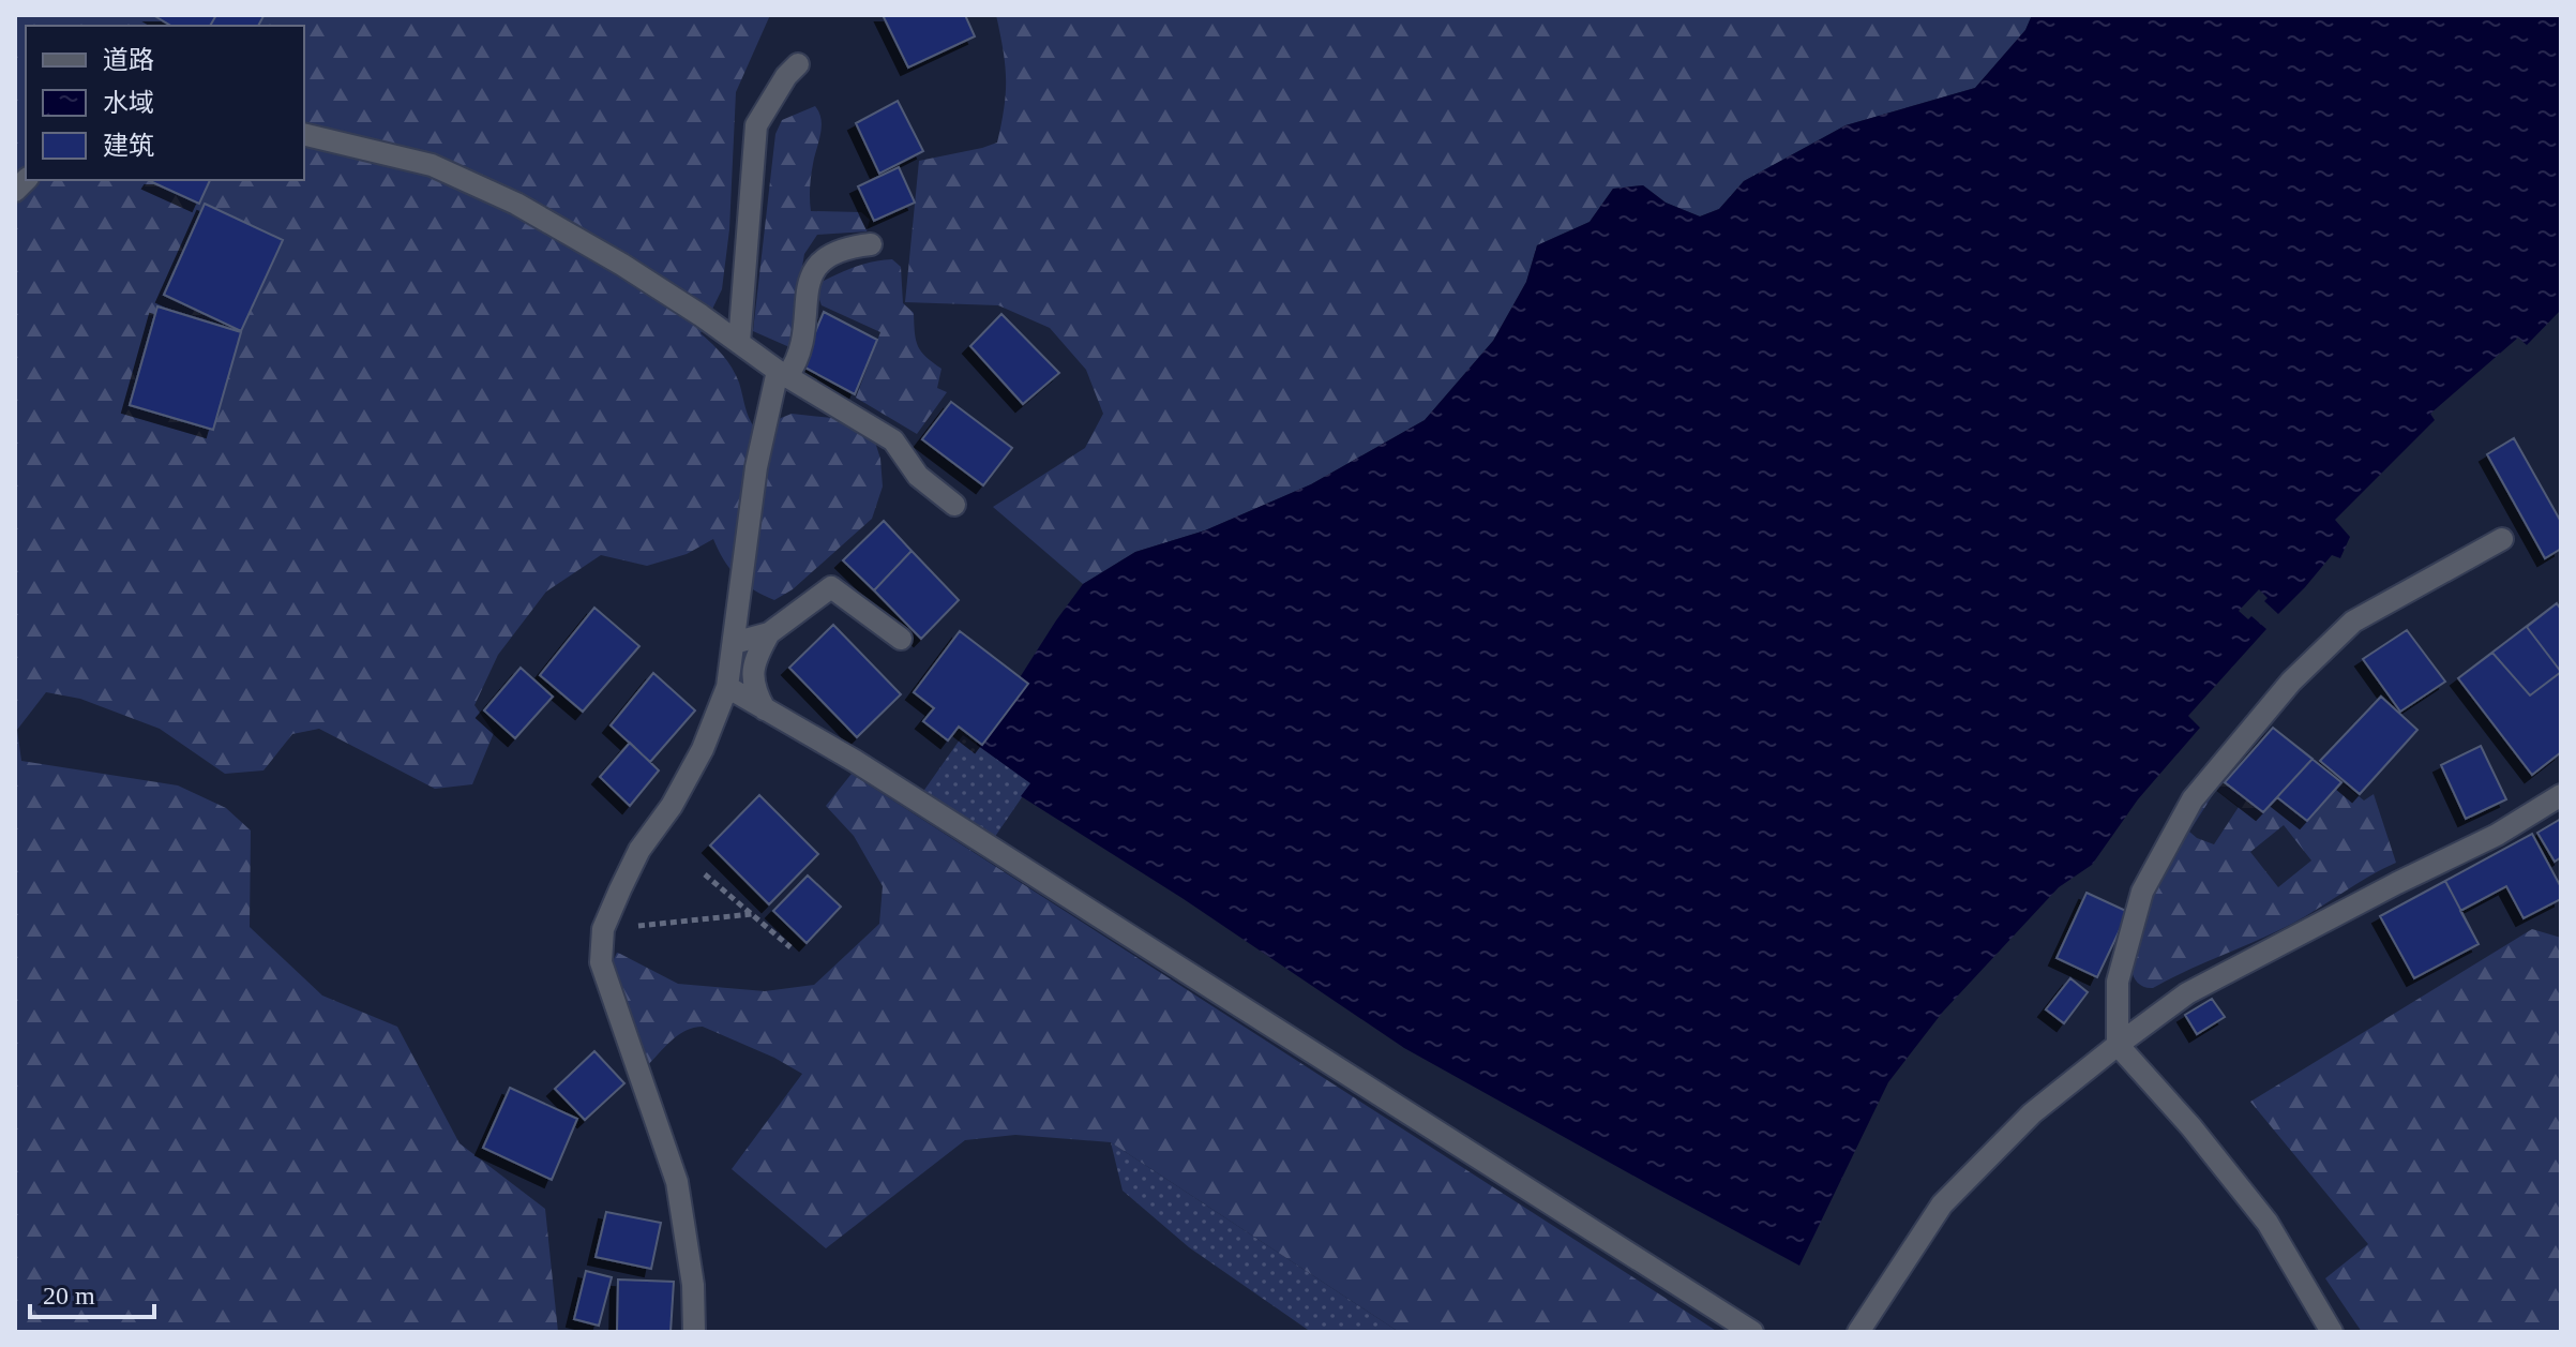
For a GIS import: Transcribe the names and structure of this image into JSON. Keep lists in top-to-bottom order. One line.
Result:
{"legend":["道路","水域","建筑"],"scale_bar":"20 m"}
